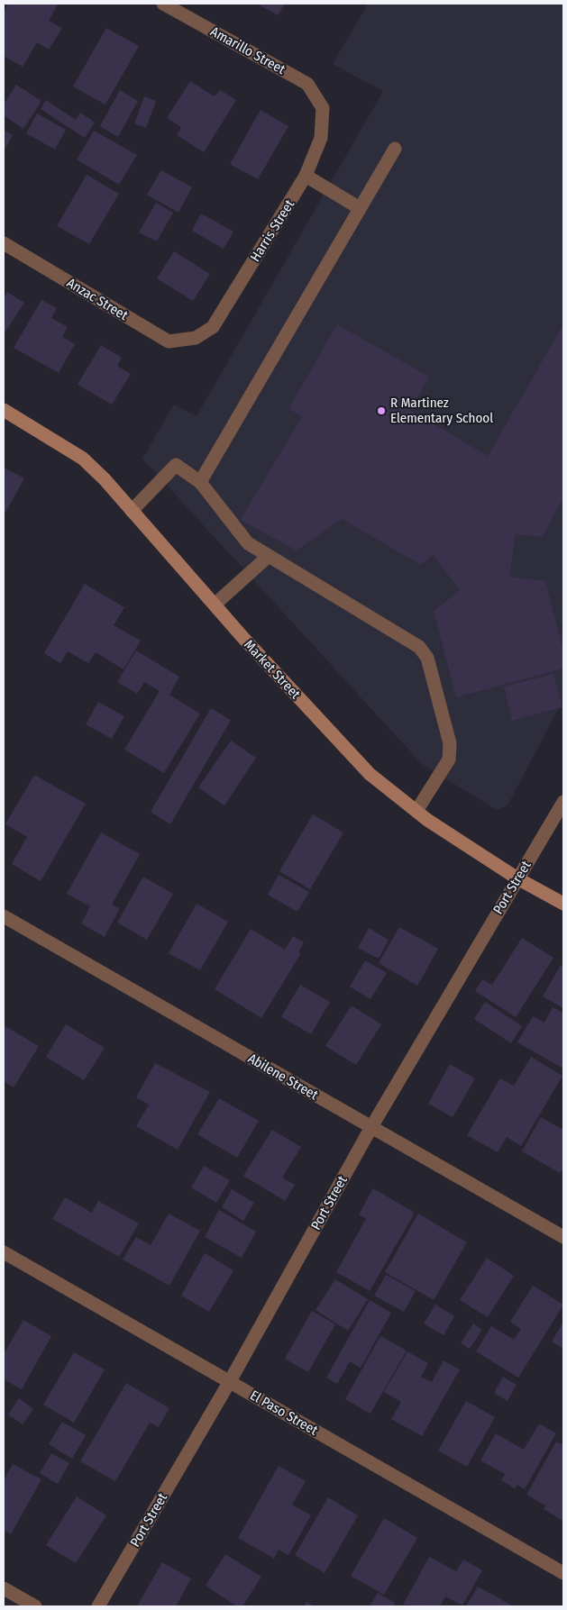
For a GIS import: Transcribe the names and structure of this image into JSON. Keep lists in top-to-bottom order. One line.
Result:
{"streets":{"street":["Amarillo Street","Harris Street","Anzac Street","Market Street","Port Street","Abilene Street","El Paso Street"]},"crossings":[["Amarillo Street","Harris Street"],["Harris Street","Anzac Street"],["Market Street","Port Street"],["Port Street","Abilene Street"],["Port Street","El Paso Street"]],"places":["R Martinez Elementary School"]}
